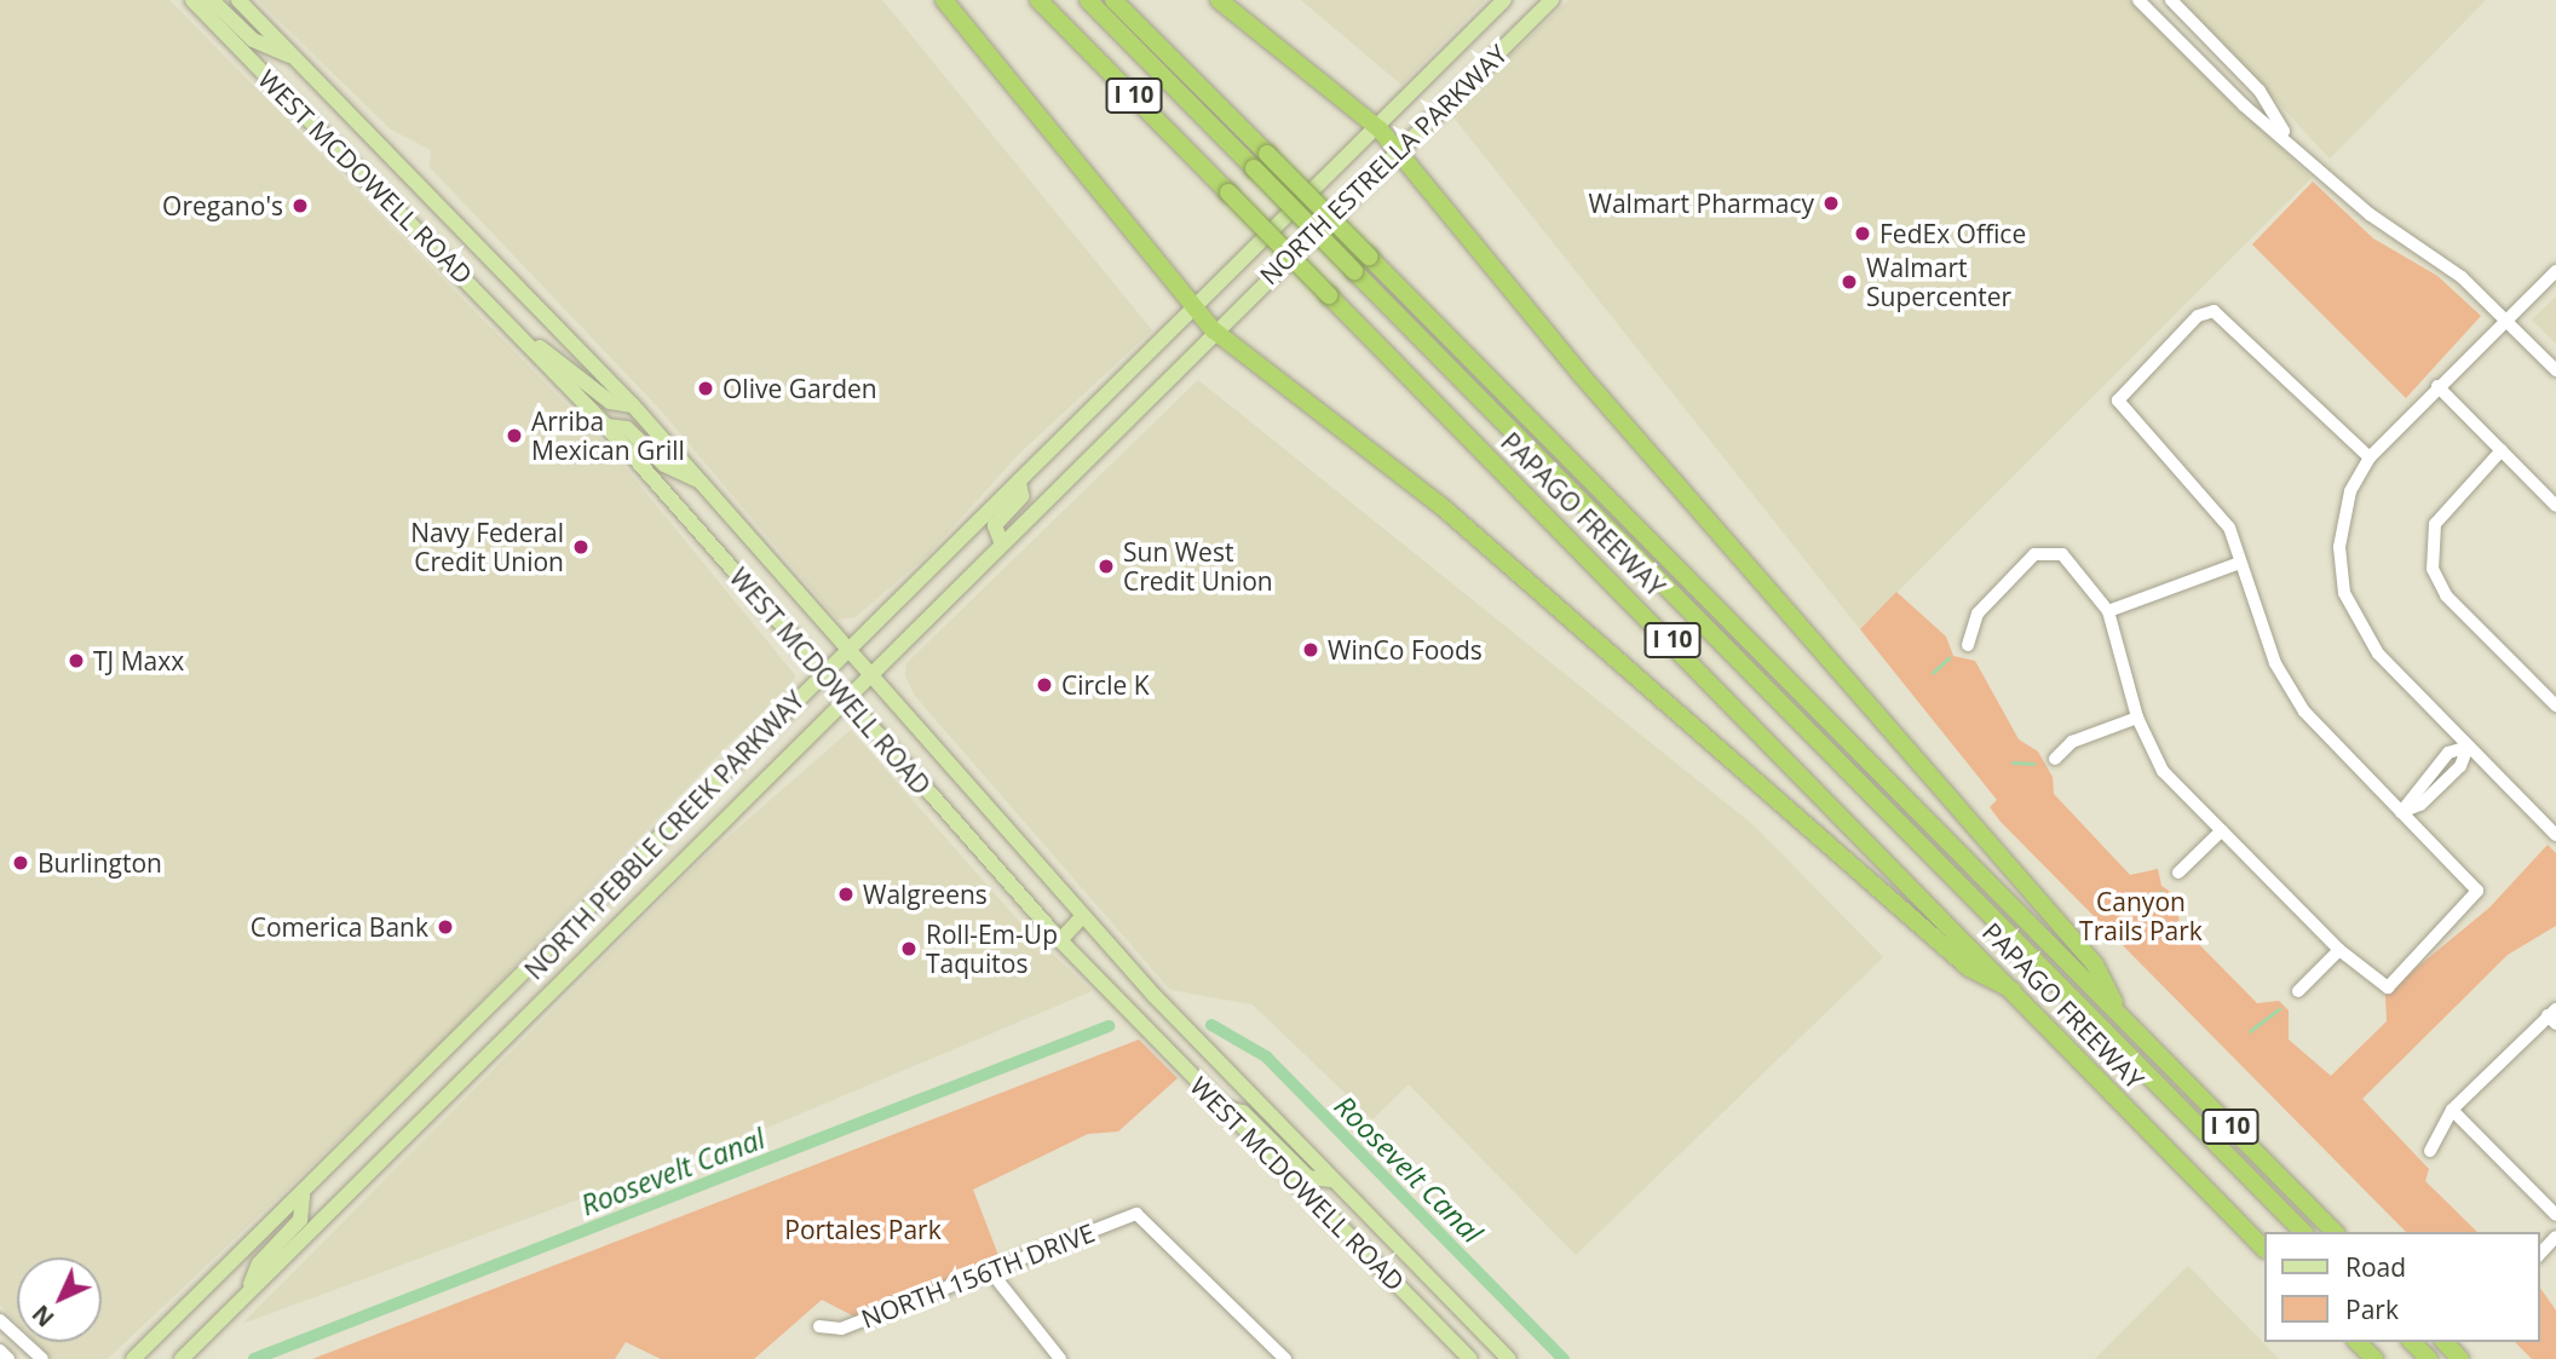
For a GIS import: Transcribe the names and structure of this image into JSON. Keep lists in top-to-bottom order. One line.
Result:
{"streets":{"highway":["I 10","PAPAGO FREEWAY"],"main road":["NORTH ESTRELLA PARKWAY","WEST MCDOWELL ROAD","NORTH PEBBLE CREEK PARKWAY"],"street":["NORTH 156TH DRIVE"]},"crossings":[["NORTH ESTRELLA PARKWAY","NORTH PEBBLE CREEK PARKWAY"],["WEST MCDOWELL ROAD","NORTH PEBBLE CREEK PARKWAY"]],"water":["Roosevelt Canal"],"parks":["Canyon Trails Park","Portales Park"],"places":["Walmart Pharmacy","Oregano's","FedEx Office","Walmart Supercenter","Olive Garden","Arriba Mexican Grill","Navy Federal Credit Union","Sun West Credit Union","WinCo Foods","TJ Maxx","Circle K","Burlington","Walgreens","Comerica Bank","Roll-Em-Up Taquitos"],"legend":["Road","Park"],"north":"bottom left"}
